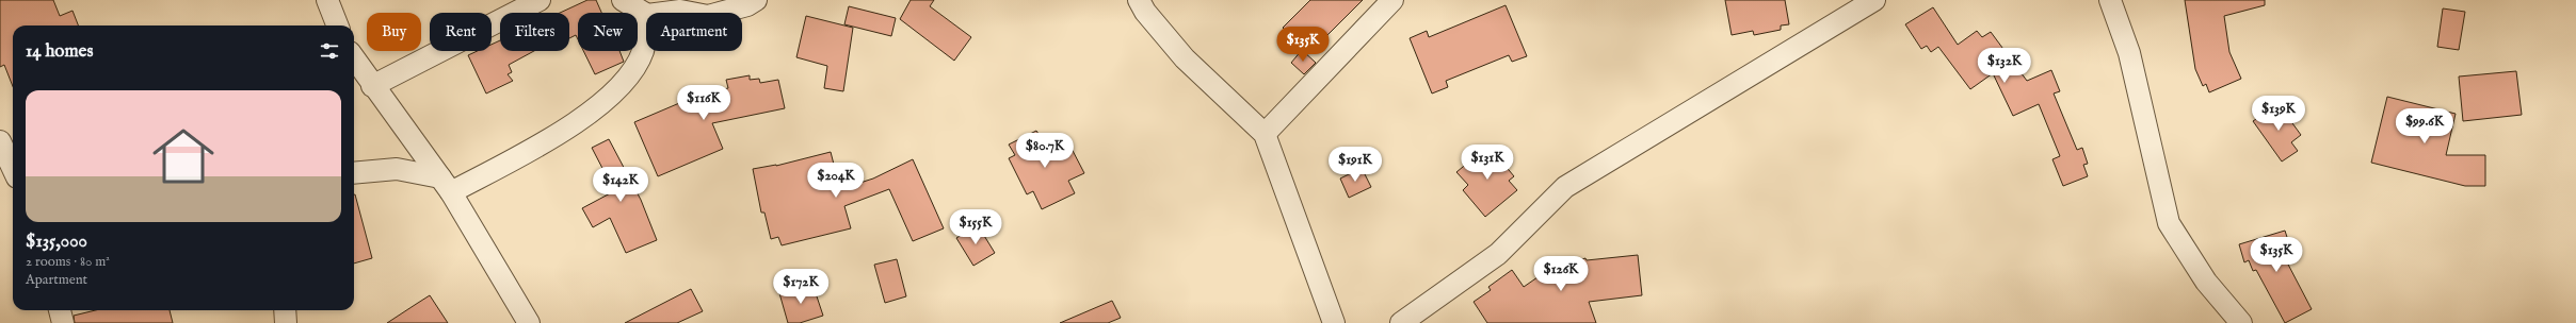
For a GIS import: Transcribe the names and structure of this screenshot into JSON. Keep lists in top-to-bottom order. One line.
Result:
{"page":{"chip":["Buy","Rent","Filters","New","Apartment"],"heading":"14 homes","price":["$135K","$132K","$116K","$139K","$99.6K","$80.7K","$131K","$191K","$204K","$142K","$155K","$135K","$126K","$172K"],"list":[{"name":"$135,000","note":"2 rooms · 80 m² · Apartment"}]}}
